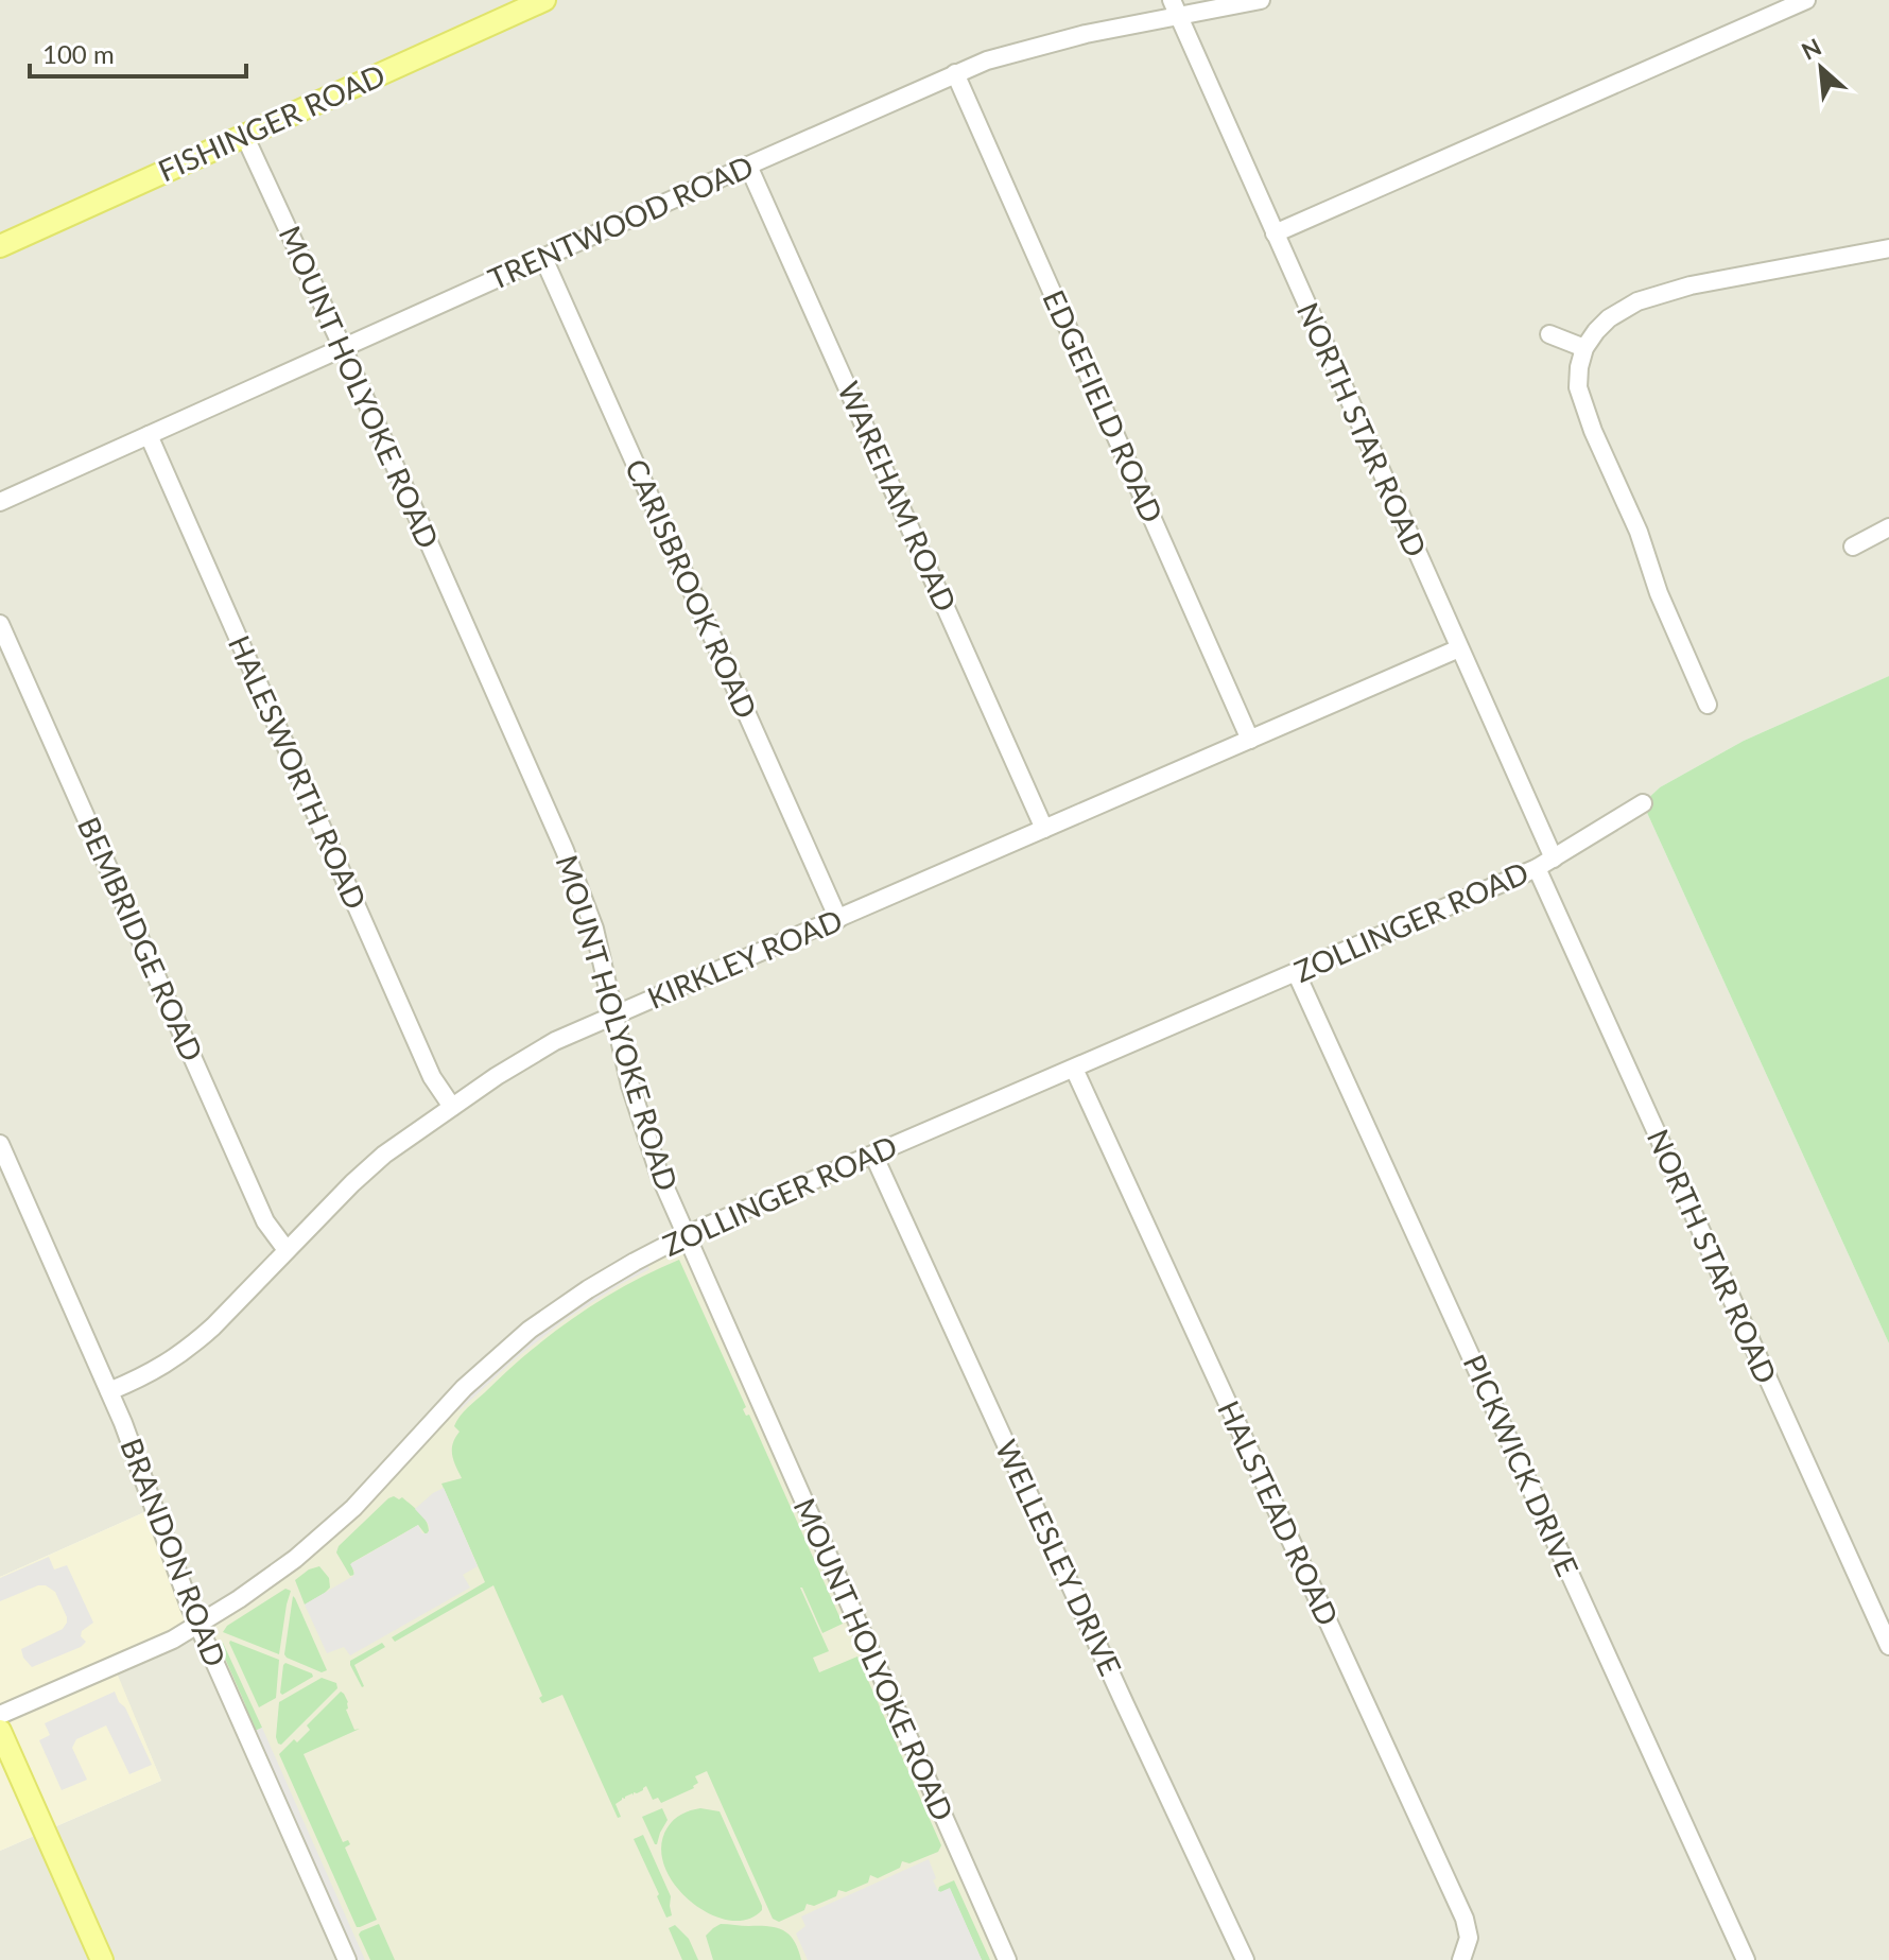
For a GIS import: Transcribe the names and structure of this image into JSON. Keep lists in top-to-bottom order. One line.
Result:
{"streets":{"main road":["FISHINGER ROAD"],"street":["TRENTWOOD ROAD","MOUNT HOLYOKE ROAD","EDGEFIELD ROAD","NORTH STAR ROAD","WAREHAM ROAD","CARISBROOK ROAD","HALESWORTH ROAD","ZOLLINGER ROAD","BEMBRIDGE ROAD","KIRKLEY ROAD","PICKWICK DRIVE","HALSTEAD ROAD","BRANDON ROAD","WELLESLEY DRIVE"]},"crossings":[["FISHINGER ROAD","MOUNT HOLYOKE ROAD"],["TRENTWOOD ROAD","MOUNT HOLYOKE ROAD"],["TRENTWOOD ROAD","EDGEFIELD ROAD"],["TRENTWOOD ROAD","NORTH STAR ROAD"],["TRENTWOOD ROAD","WAREHAM ROAD"],["TRENTWOOD ROAD","CARISBROOK ROAD"],["TRENTWOOD ROAD","HALESWORTH ROAD"],["MOUNT HOLYOKE ROAD","ZOLLINGER ROAD"],["MOUNT HOLYOKE ROAD","KIRKLEY ROAD"],["EDGEFIELD ROAD","KIRKLEY ROAD"],["NORTH STAR ROAD","ZOLLINGER ROAD"],["NORTH STAR ROAD","KIRKLEY ROAD"],["WAREHAM ROAD","KIRKLEY ROAD"],["CARISBROOK ROAD","KIRKLEY ROAD"],["HALESWORTH ROAD","KIRKLEY ROAD"],["ZOLLINGER ROAD","PICKWICK DRIVE"],["ZOLLINGER ROAD","HALSTEAD ROAD"],["ZOLLINGER ROAD","BRANDON ROAD"],["ZOLLINGER ROAD","WELLESLEY DRIVE"],["BEMBRIDGE ROAD","KIRKLEY ROAD"],["KIRKLEY ROAD","BRANDON ROAD"]],"scale_bar":"100 m","north":"top left"}
